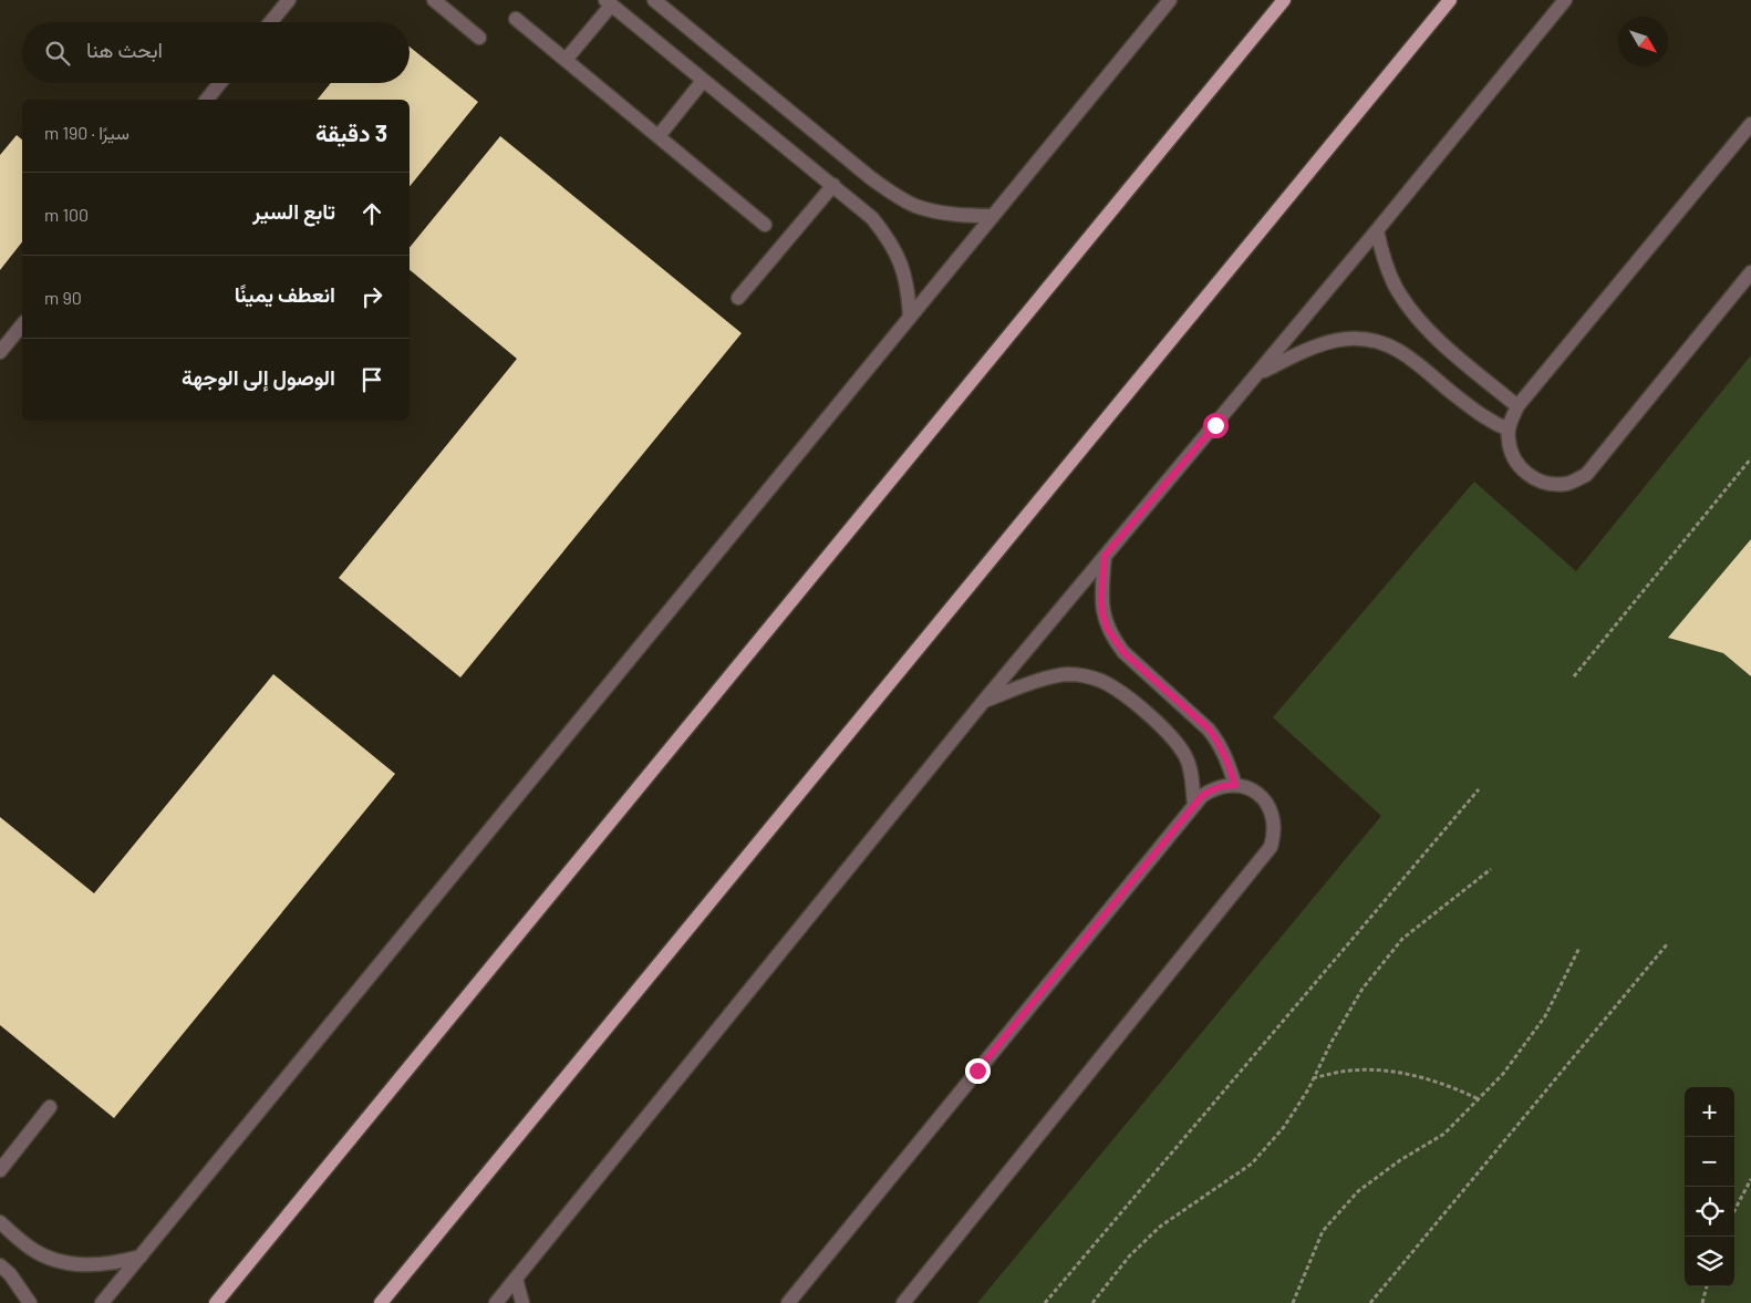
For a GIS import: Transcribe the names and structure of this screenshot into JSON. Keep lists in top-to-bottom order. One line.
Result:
{"north":"bottom right","page":{"search":"ابحث هنا","heading":["3 دقيقة","سيرًا · 190 m"],"list":[["تابع السير","100 m"],["انعطف يمينًا","90 m"],"الوصول إلى الوجهة"],"map_buttons":["+","−"]}}
